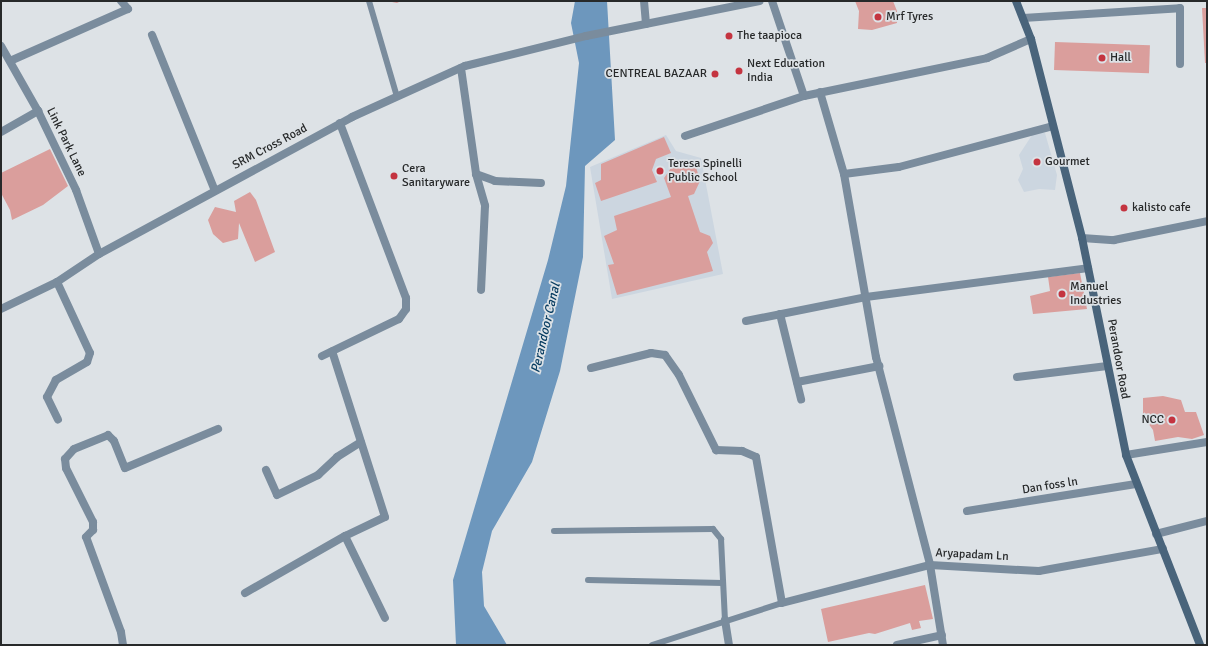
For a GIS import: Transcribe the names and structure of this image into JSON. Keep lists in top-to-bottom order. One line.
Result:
{"streets":{"main road":["Perandoor Road"],"street":["Link Park Lane","SRM Cross Road","Dan foss ln","Aryapadam Ln"]},"crossings":[["Link Park Lane","SRM Cross Road"],["Perandoor Road","Dan foss ln"],["Perandoor Road","Aryapadam Ln"]],"water":["Perandoor Canal"],"places":["Mrf Tyres","The taapioca","Hall","Next Education India","CENTREAL BAZAAR","Gourmet","Teresa Spinelli Public School","Cera Sanitaryware","kalisto cafe","Manuel Industries","NCC"]}
